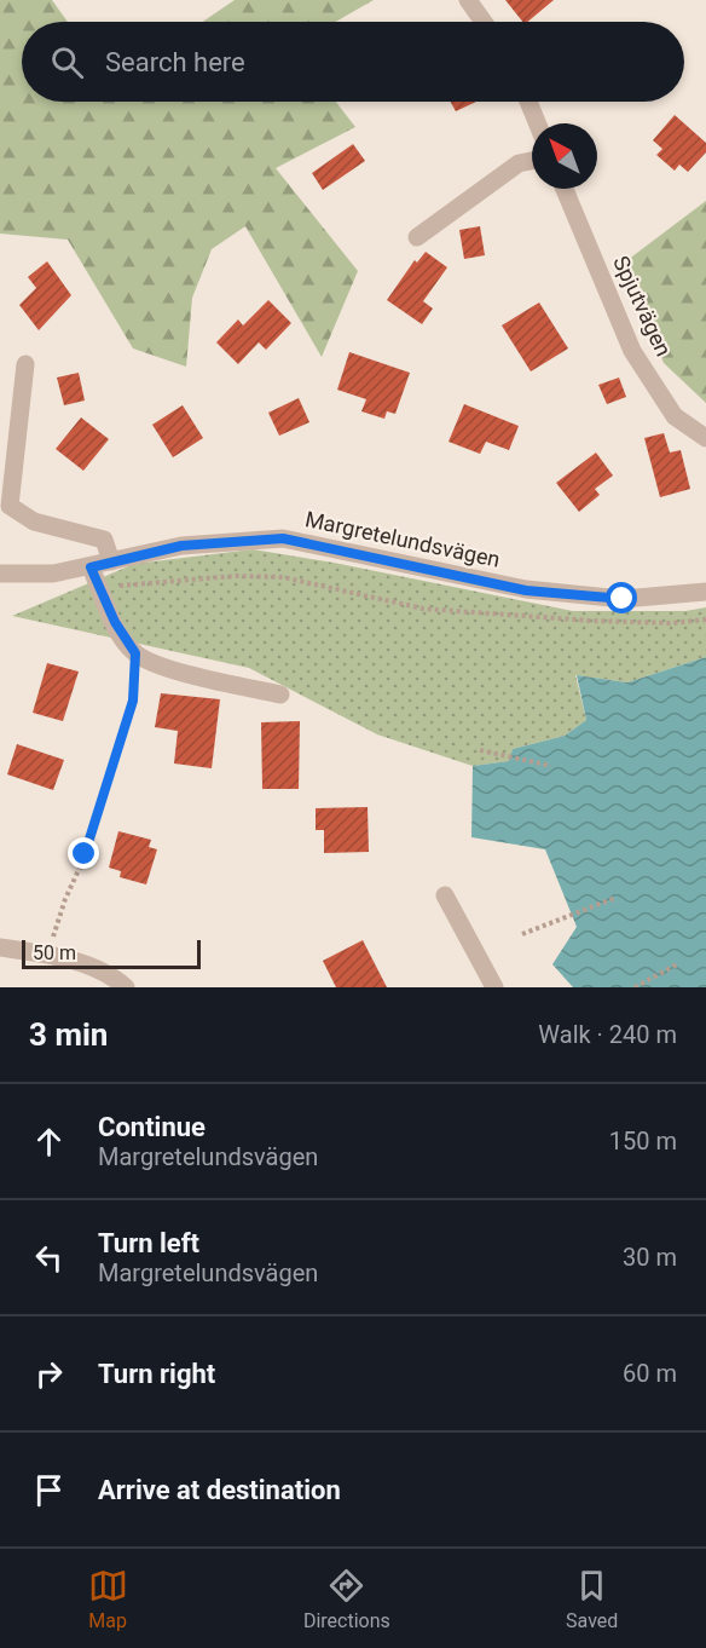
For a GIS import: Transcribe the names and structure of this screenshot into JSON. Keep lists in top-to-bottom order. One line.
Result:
{"streets":{"street":["Spjutvägen","Margretelundsvägen"]},"scale_bar":"50 m","north":"top left","page":{"search":"Search here","scale":"50 m","heading":["3 min","Walk · 240 m"],"list":[["Continue","Margretelundsvägen","150 m"],["Turn left","Margretelundsvägen","30 m"],["Turn right","60 m"],"Arrive at destination"],"nav":["Map","Directions","Saved"]}}
